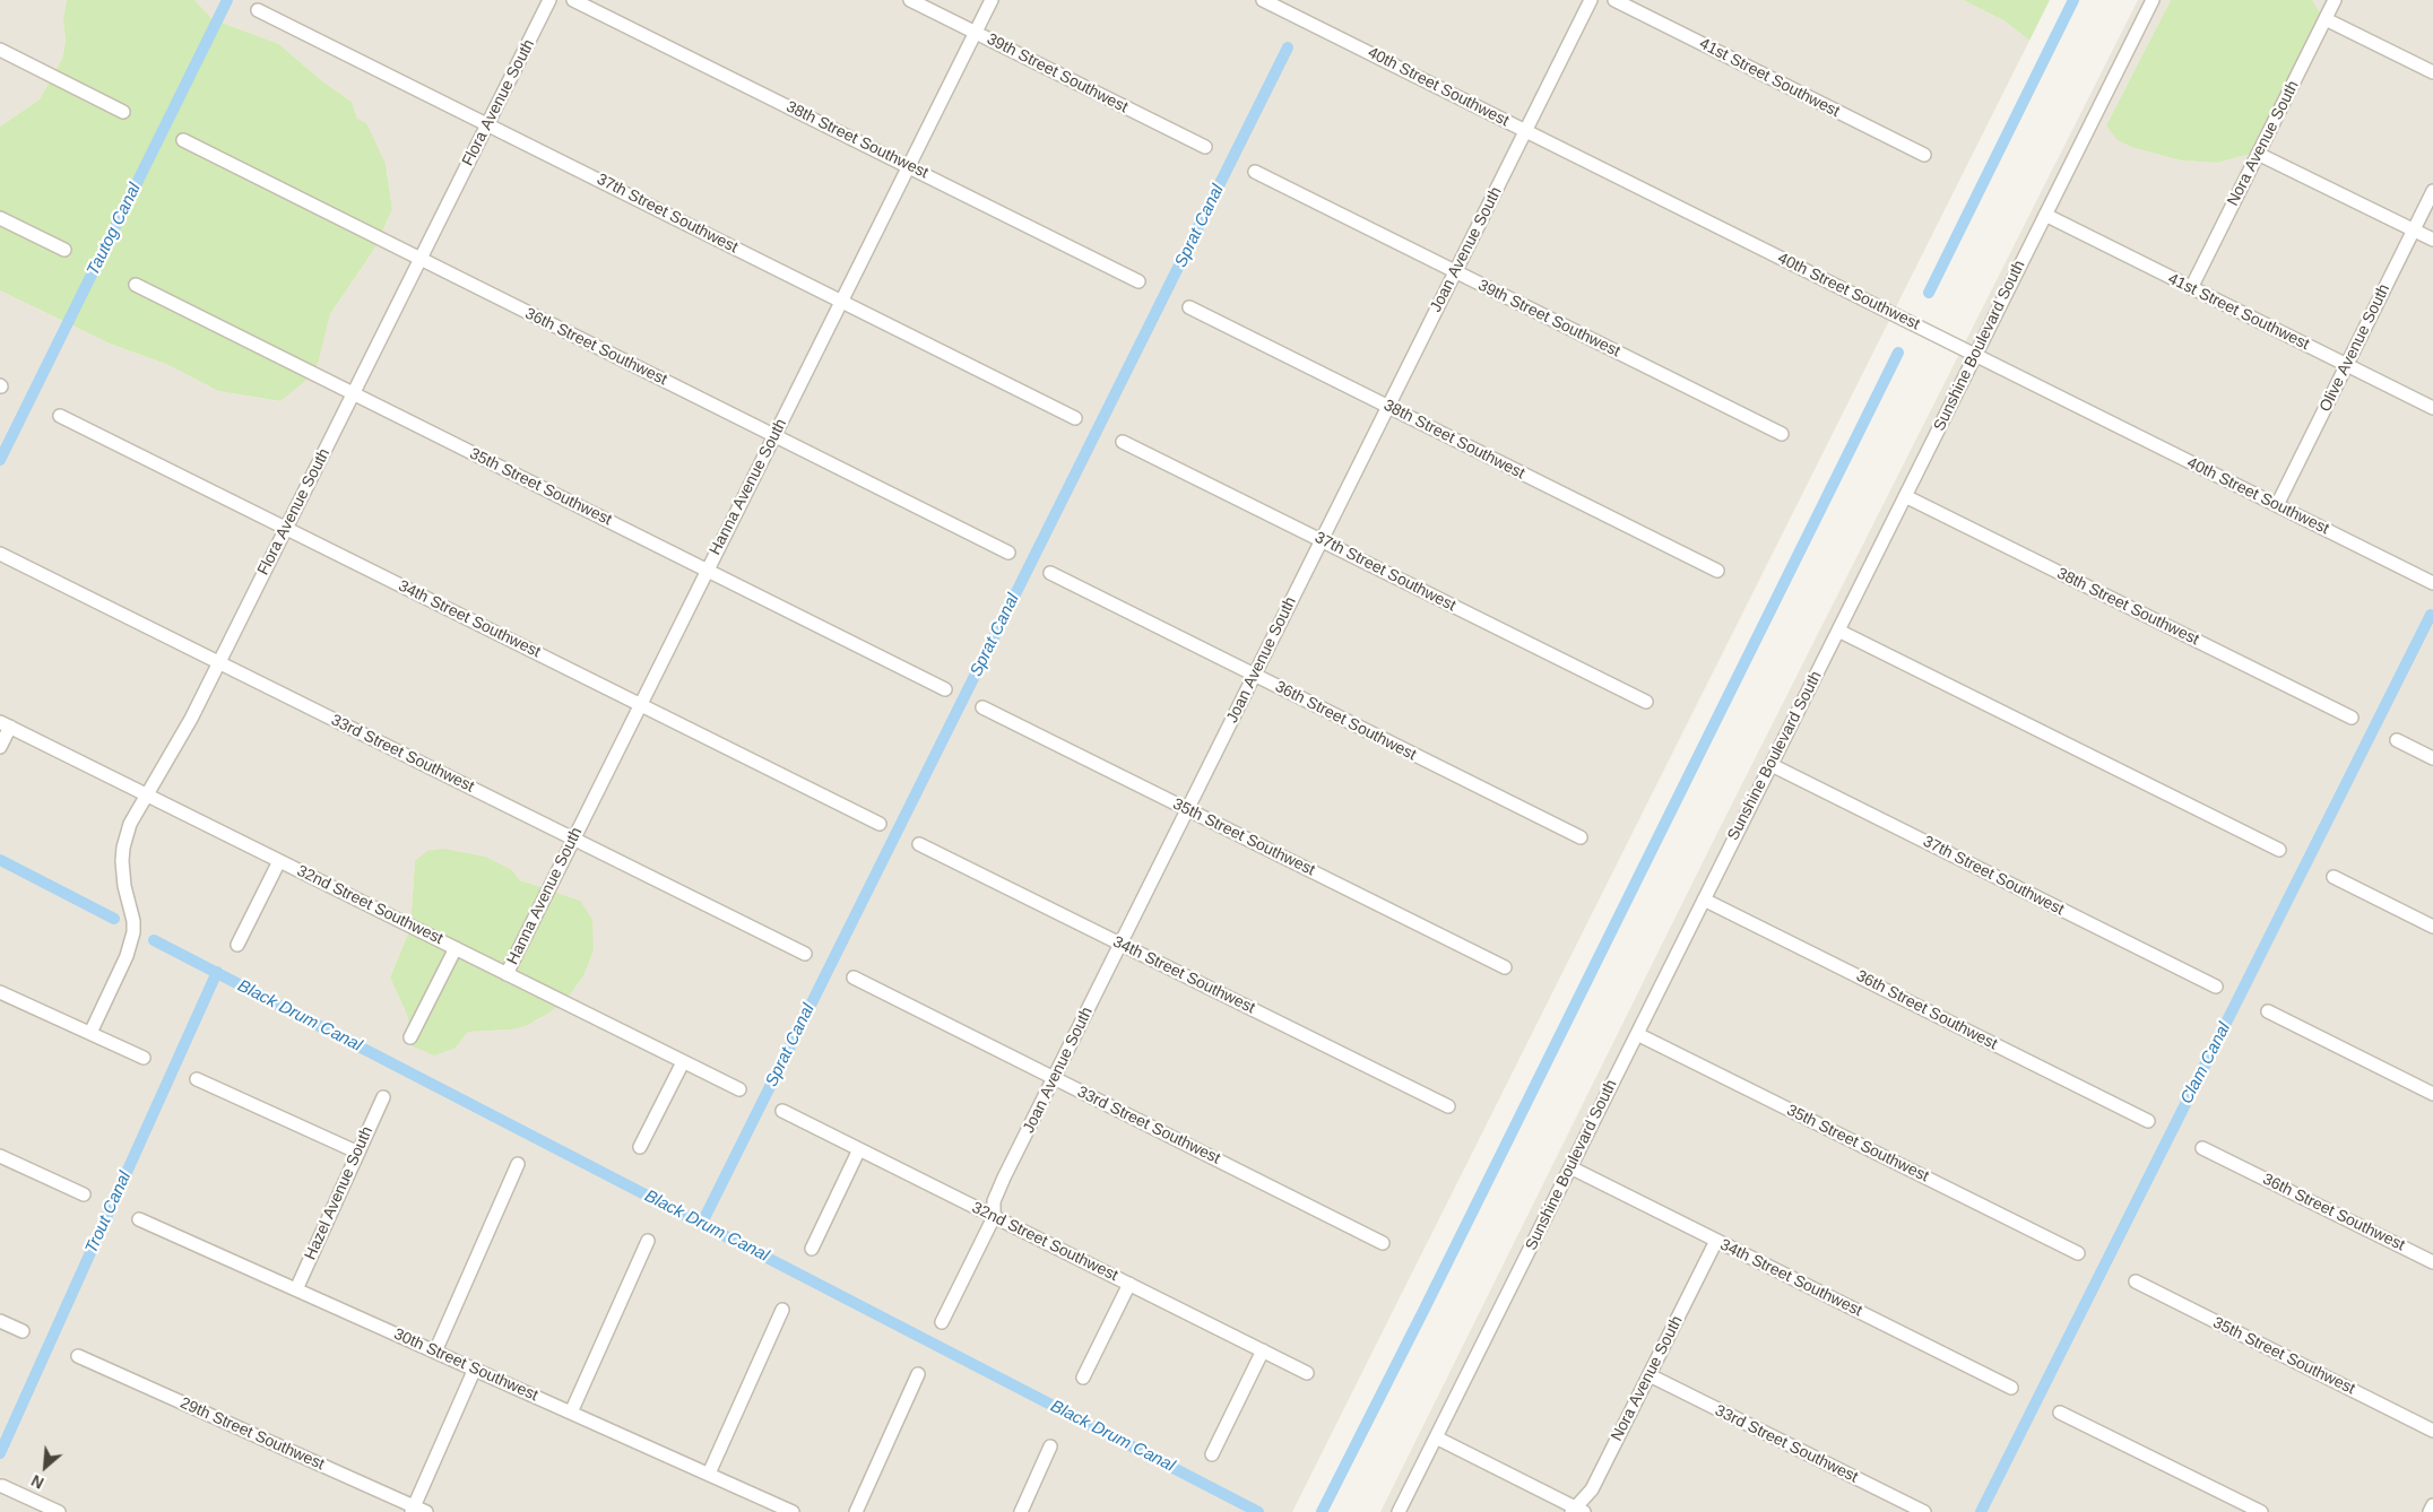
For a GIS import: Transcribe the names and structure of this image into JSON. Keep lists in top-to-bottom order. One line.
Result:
{"streets":{"street":["39th Street Southwest","41st Street Southwest","40th Street Southwest","Flora Avenue South","38th Street Southwest","Nora Avenue South","37th Street Southwest","Joan Avenue South","Sunshine Boulevard South","36th Street Southwest","Olive Avenue South","35th Street Southwest","Hanna Avenue South","34th Street Southwest","33rd Street Southwest","32nd Street Southwest","Hazel Avenue South","30th Street Southwest","29th Street Southwest"]},"crossings":[["39th Street Southwest","Joan Avenue South"],["39th Street Southwest","Hanna Avenue South"],["41st Street Southwest","Nora Avenue South"],["41st Street Southwest","Sunshine Boulevard South"],["41st Street Southwest","Olive Avenue South"],["40th Street Southwest","Joan Avenue South"],["40th Street Southwest","Sunshine Boulevard South"],["40th Street Southwest","Olive Avenue South"],["Flora Avenue South","37th Street Southwest"],["Flora Avenue South","36th Street Southwest"],["Flora Avenue South","35th Street Southwest"],["Flora Avenue South","34th Street Southwest"],["Flora Avenue South","33rd Street Southwest"],["Flora Avenue South","32nd Street Southwest"],["38th Street Southwest","Joan Avenue South"],["38th Street Southwest","Sunshine Boulevard South"],["38th Street Southwest","Hanna Avenue South"],["Nora Avenue South","34th Street Southwest"],["Nora Avenue South","33rd Street Southwest"],["37th Street Southwest","Joan Avenue South"],["37th Street Southwest","Sunshine Boulevard South"],["37th Street Southwest","Hanna Avenue South"],["Joan Avenue South","36th Street Southwest"],["Joan Avenue South","35th Street Southwest"],["Joan Avenue South","34th Street Southwest"],["Joan Avenue South","33rd Street Southwest"],["Joan Avenue South","32nd Street Southwest"],["Sunshine Boulevard South","36th Street Southwest"],["Sunshine Boulevard South","35th Street Southwest"],["Sunshine Boulevard South","34th Street Southwest"],["36th Street Southwest","Hanna Avenue South"],["35th Street Southwest","Hanna Avenue South"],["Hanna Avenue South","34th Street Southwest"],["Hanna Avenue South","33rd Street Southwest"],["Hanna Avenue South","32nd Street Southwest"],["Hazel Avenue South","30th Street Southwest"]],"water":["Sprat Canal","Tautog Canal","Black Drum Canal","Clam Canal","Trout Canal"],"north":"bottom left"}
